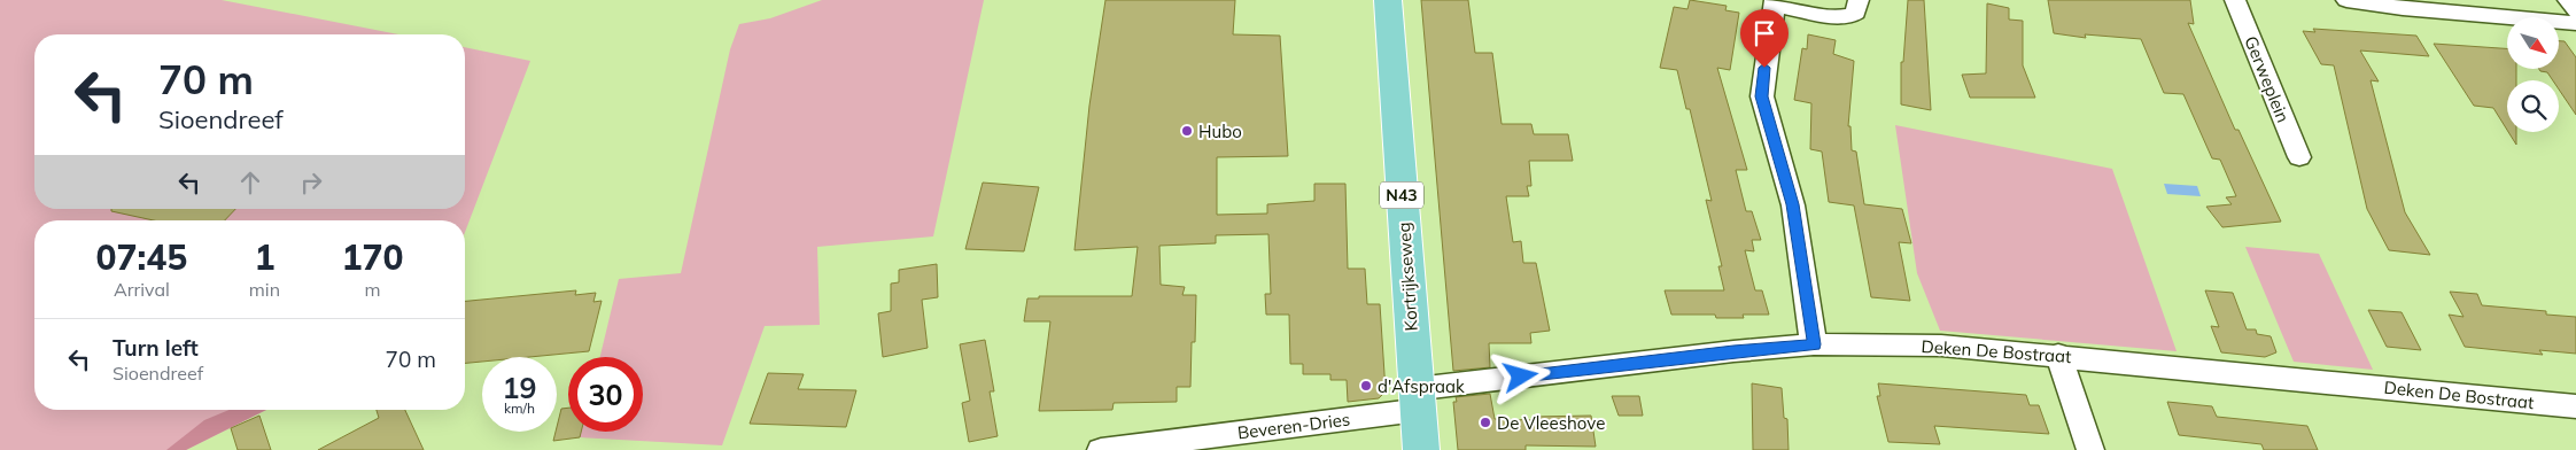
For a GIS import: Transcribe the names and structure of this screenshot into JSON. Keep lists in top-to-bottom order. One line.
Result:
{"streets":{"main road":["N43","Kortrijkseweg"],"street":["Gerweplein","Deken De Bostraat","Beveren-Dries"]},"crossings":[["Kortrijkseweg","Deken De Bostraat"],["Kortrijkseweg","Beveren-Dries"],["Deken De Bostraat","Beveren-Dries"]],"places":["Hubo","d'Afspraak","De Vleeshove"],"north":"bottom right","page":{"turn":["70 m","Sioendreef"],"eta":["07:45","Arrival","1","min","170","m"],"list":[{"name":"Turn left","note":"Sioendreef","value":"70 m"}],"speed":"19 km/h","limit":"30"}}
